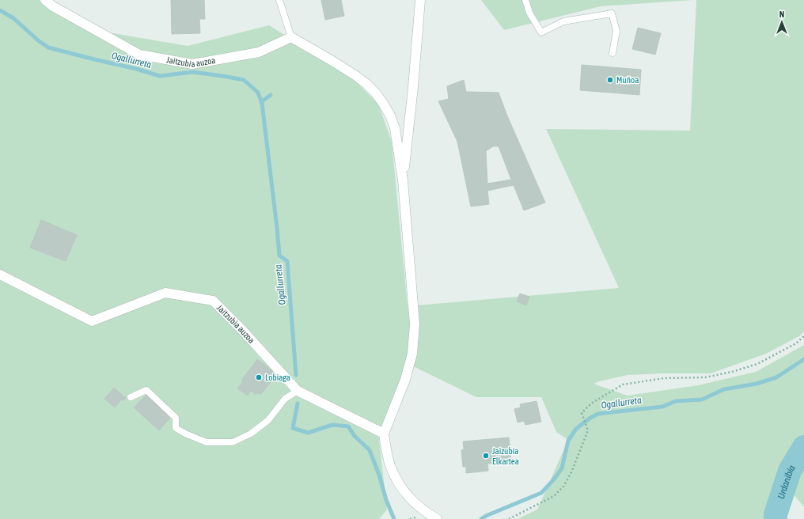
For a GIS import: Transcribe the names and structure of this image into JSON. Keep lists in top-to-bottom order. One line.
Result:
{"streets":{"street":["Jaitzubia auzoa"]},"water":["Ogallurreta","Urdanibia"],"places":["Muñoa","Lobiaga","Jaizubia Elkartea"],"north":"top"}
